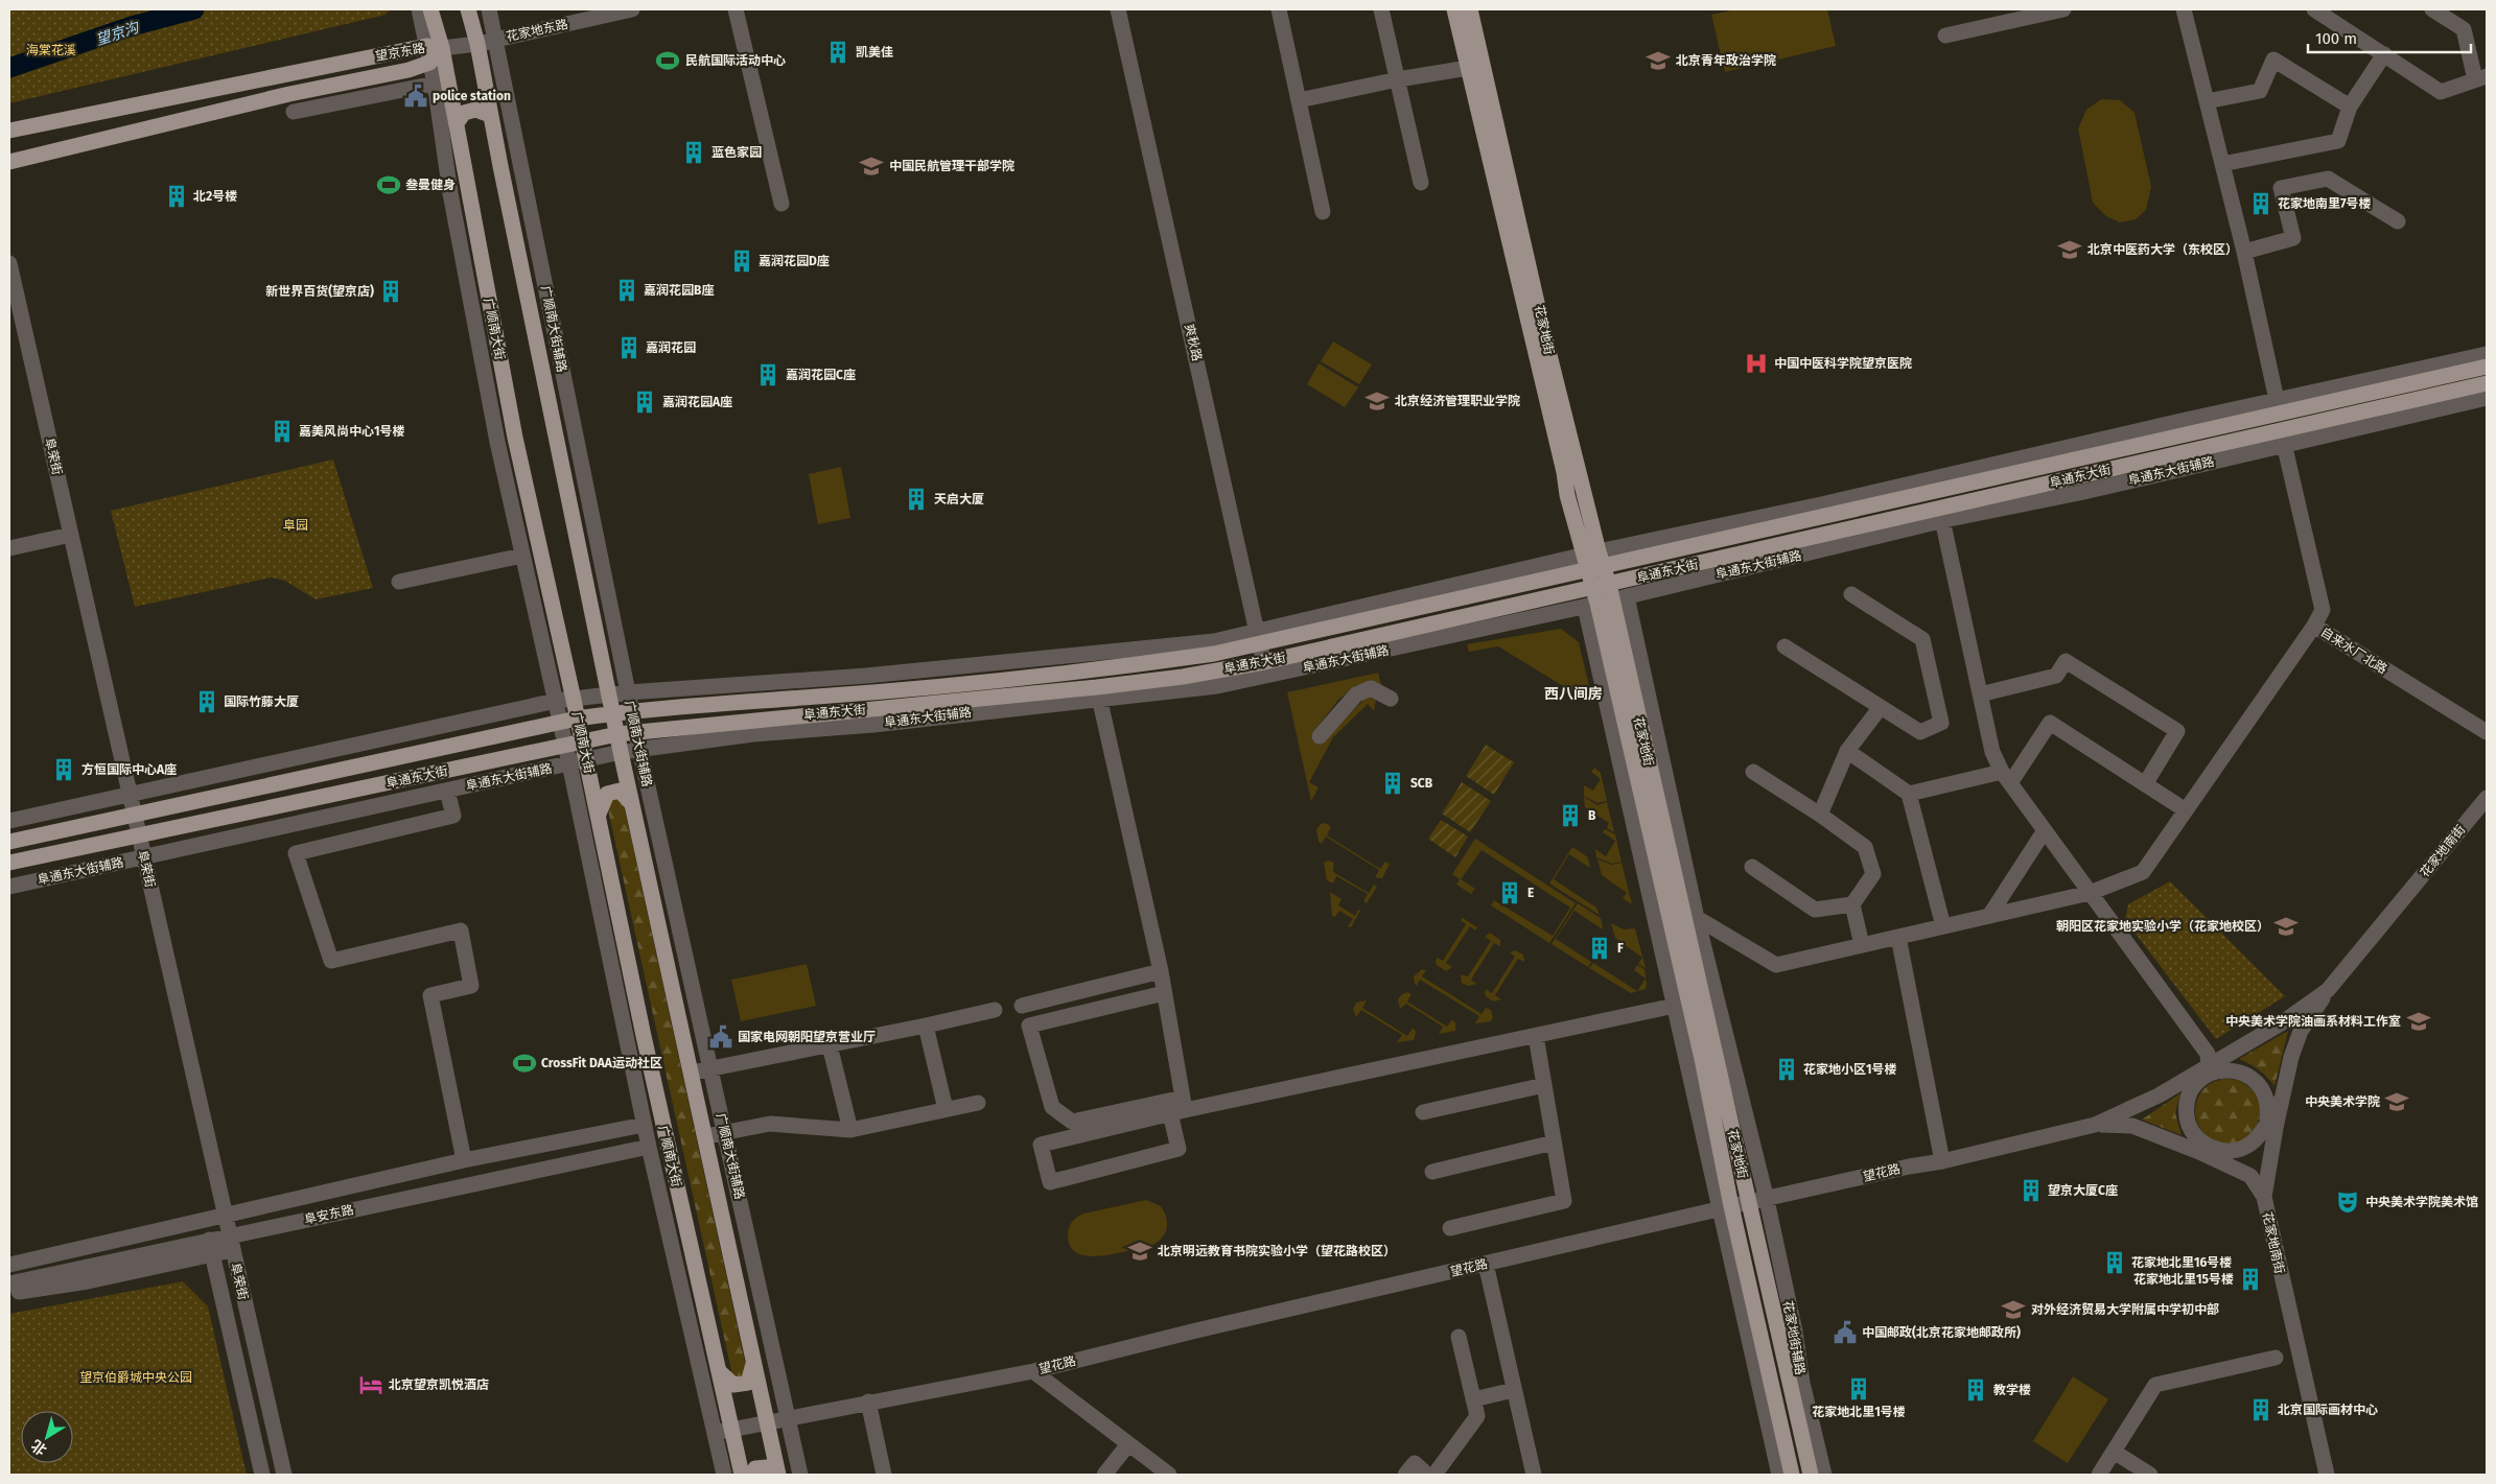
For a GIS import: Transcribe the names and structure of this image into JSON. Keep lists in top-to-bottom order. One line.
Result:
{"streets":{"main road":["望京东路","广顺南大街","花家地街","阜通东大街"],"street":["花家地东路","广顺南大街辅路","爽秋路","阜荣街","阜通东大街辅路","自来水厂北路","花家地南街","望花路","阜安东路","花家地街辅路"]},"crossings":[["花家地东路","望京东路"],["花家地东路","广顺南大街"],["花家地东路","广顺南大街辅路"],["望京东路","广顺南大街"],["广顺南大街","阜通东大街辅路"],["广顺南大街","阜通东大街"],["广顺南大街","望花路"],["广顺南大街辅路","阜通东大街辅路"],["广顺南大街辅路","阜通东大街"],["广顺南大街辅路","望花路"],["花家地街","阜通东大街辅路"],["花家地街","阜通东大街"],["花家地街","望花路"],["花家地街","花家地街辅路"],["爽秋路","阜通东大街辅路"],["爽秋路","阜通东大街"],["阜荣街","阜通东大街辅路"],["阜荣街","阜通东大街"],["阜荣街","阜安东路"],["阜通东大街辅路","阜通东大街"],["阜通东大街辅路","花家地街辅路"],["阜通东大街","自来水厂北路"],["阜通东大街","花家地街辅路"],["花家地南街","望花路"],["望花路","花家地街辅路"]],"districts":["西八间房"],"water":["望京沟"],"parks":["海棠花溪","阜园","望京伯爵城中央公园"],"places":{"building":["凯美佳","蓝色家园","北2号楼","花家地南里7号楼","嘉润花园D座","嘉润花园B座","新世界百货(望京店)","嘉润花园","嘉润花园C座","嘉润花园A座","嘉美风尚中心1号楼","天启大厦","国际竹藤大厦","方恒国际中心A座","SCB","B","E","F","花家地小区1号楼","望京大厦C座","花家地北里16号楼","花家地北里15号楼","花家地北里1号楼","教学楼","北京国际画材中心"],"sports":["民航国际活动中心","叁曼健身","CrossFit DAA运动社区"],"school or university":["北京青年政治学院","中国民航管理干部学院","北京中医药大学（东校区）","北京经济管理职业学院","朝阳区花家地实验小学（花家地校区）","中央美术学院油画系材料工作室","中央美术学院","北京明远教育书院实验小学（望花路校区）","对外经济贸易大学附属中学初中部"],"public building":["police station","国家电网朝阳望京营业厅","中国邮政(北京花家地邮政所)"],"hospital":["中国中医科学院望京医院"],"theatre":["中央美术学院美术馆"],"hotel":["北京望京凯悦酒店"]},"scale_bar":"100 m","north":"bottom left"}
